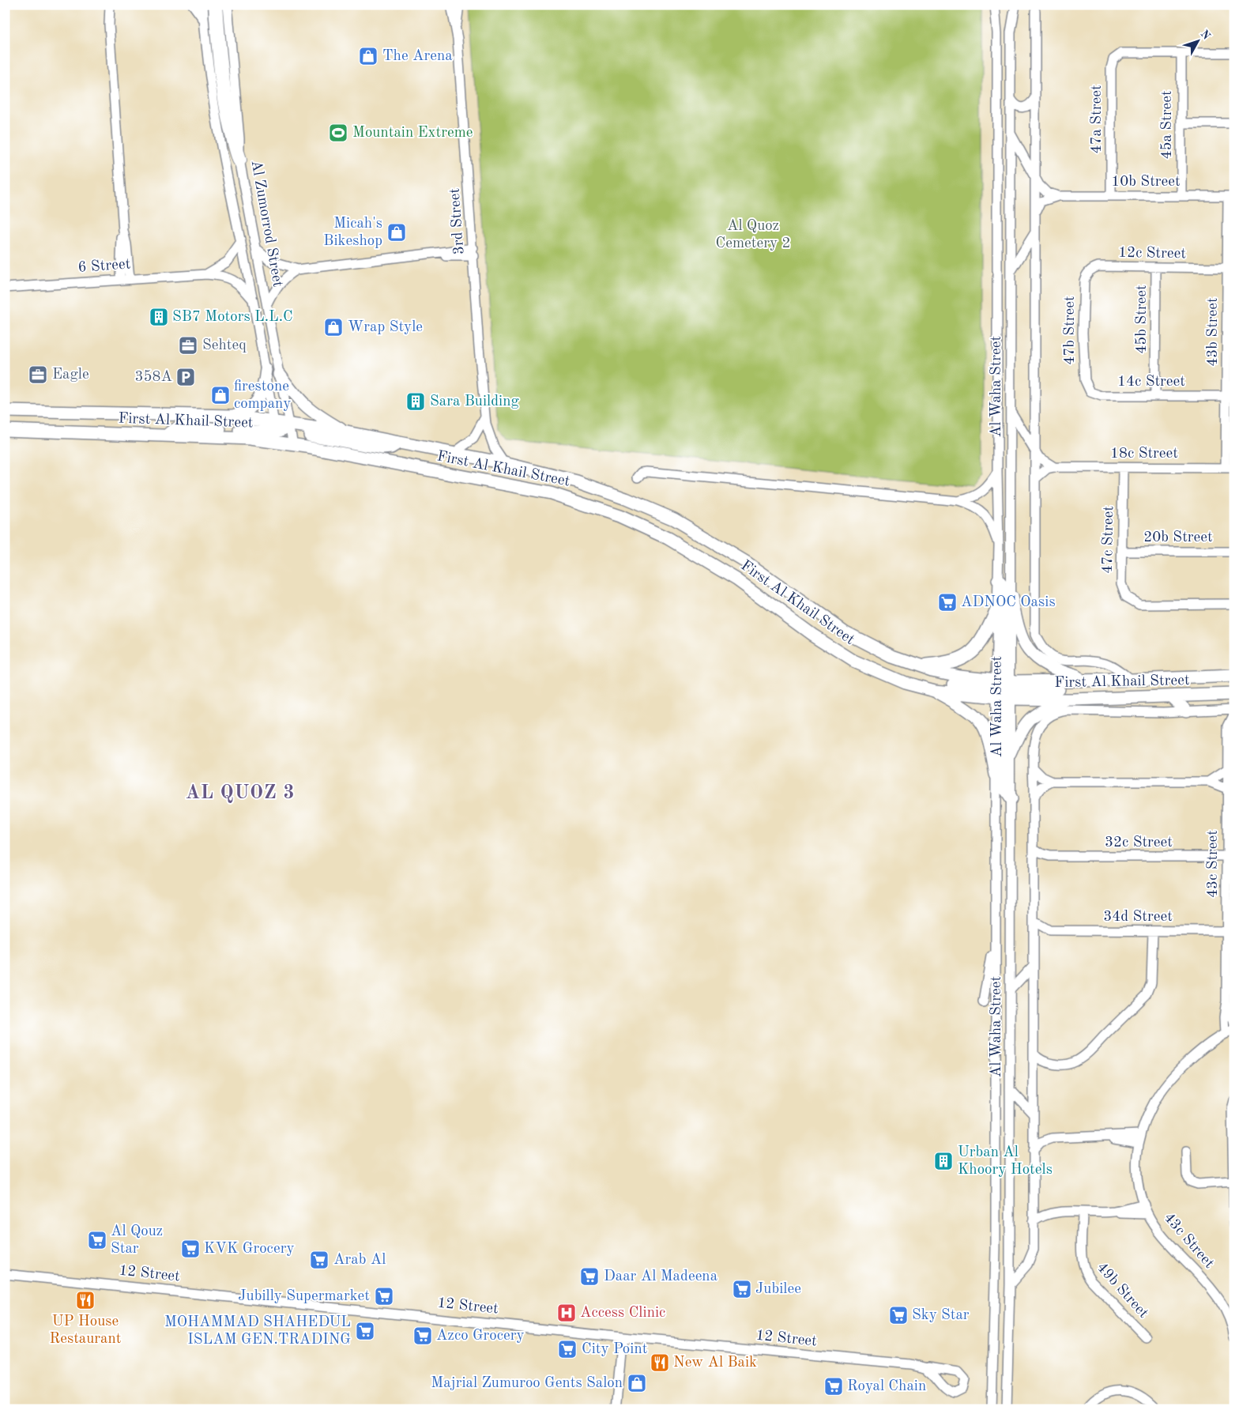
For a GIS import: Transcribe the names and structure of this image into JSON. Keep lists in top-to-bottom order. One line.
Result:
{"streets":{"main road":["First Al Khail Street"],"street":["47a Street","45a Street","10b Street","3rd Street","Al Zumorrod Street","12c Street","6 Street","45b Street","47b Street","43b Street","14c Street","Al Waha Street","18c Street","20b Street","47c Street","32c Street","43c Street","34d Street","12 Street","49b Street"]},"crossings":[["47a Street","45a Street"],["47a Street","10b Street"],["45a Street","10b Street"],["10b Street","43b Street"],["3rd Street","First Al Khail Street"],["Al Zumorrod Street","6 Street"],["Al Zumorrod Street","First Al Khail Street"],["12c Street","45b Street"],["12c Street","47b Street"],["12c Street","43b Street"],["45b Street","14c Street"],["47b Street","14c Street"],["43b Street","14c Street"],["43b Street","18c Street"],["Al Waha Street","First Al Khail Street"],["18c Street","47c Street"],["20b Street","47c Street"],["32c Street","43c Street"],["43c Street","34d Street"]],"districts":["AL QUOZ 3"],"parks":["Al Quoz Cemetery 2"],"places":{"shop":["The Arena","Micah's Bikeshop","Wrap Style","firestone company","Majrial Zumuroo Gents Salon"],"sports":["Mountain Extreme"],"building":["SB7 Motors L.L.C","Sara Building","Urban Al Khoory Hotels"],"office":["Sehteq","Eagle"],"parking":["358A"],"supermarket":["ADNOC Oasis","Al Qouz Star","KVK Grocery","Arab Al","Daar Al Madeena","Jubilee","Jubilly Supermarket","Sky Star","MOHAMMAD SHAHEDUL ISLAM GEN.TRADING","Azco Grocery","City Point","Royal Chain"],"restaurant":["UP House Restaurant","New Al Baik"],"hospital":["Access Clinic"]},"north":"top right"}
